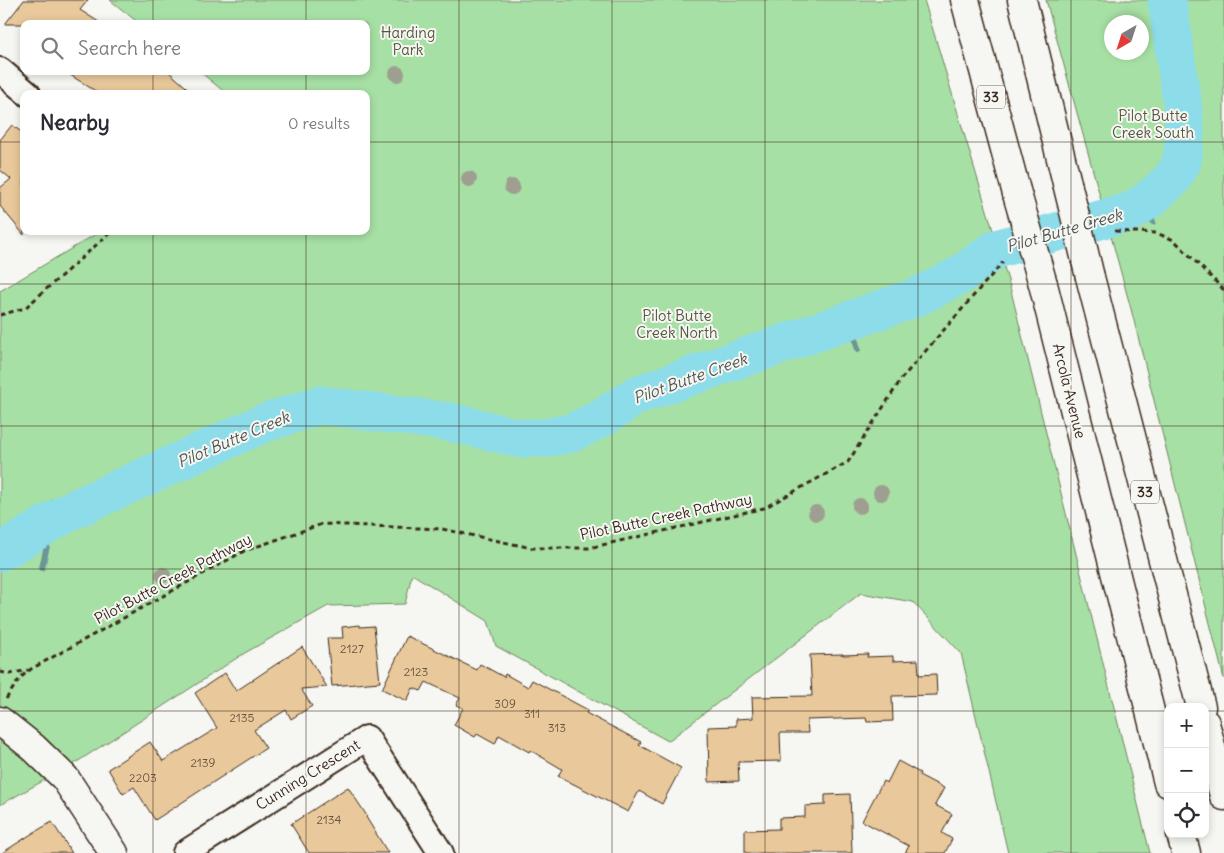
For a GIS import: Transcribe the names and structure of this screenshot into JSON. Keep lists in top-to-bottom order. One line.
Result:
{"streets":{"main road":["33","Arcola Avenue"],"street":["Cunning Crescent"],"path":["Pilot Butte Creek Pathway"]},"water":["Pilot Butte Creek"],"parks":["Harding Park","Pilot Butte Creek South","Pilot Butte Creek North"],"house_numbers":["2127","2123","309","311","2135","313","2139","2203","2134"],"north":"bottom left","page":{"search":"Search here","heading":["Nearby","0 results"],"map_buttons":["+","−"]}}
